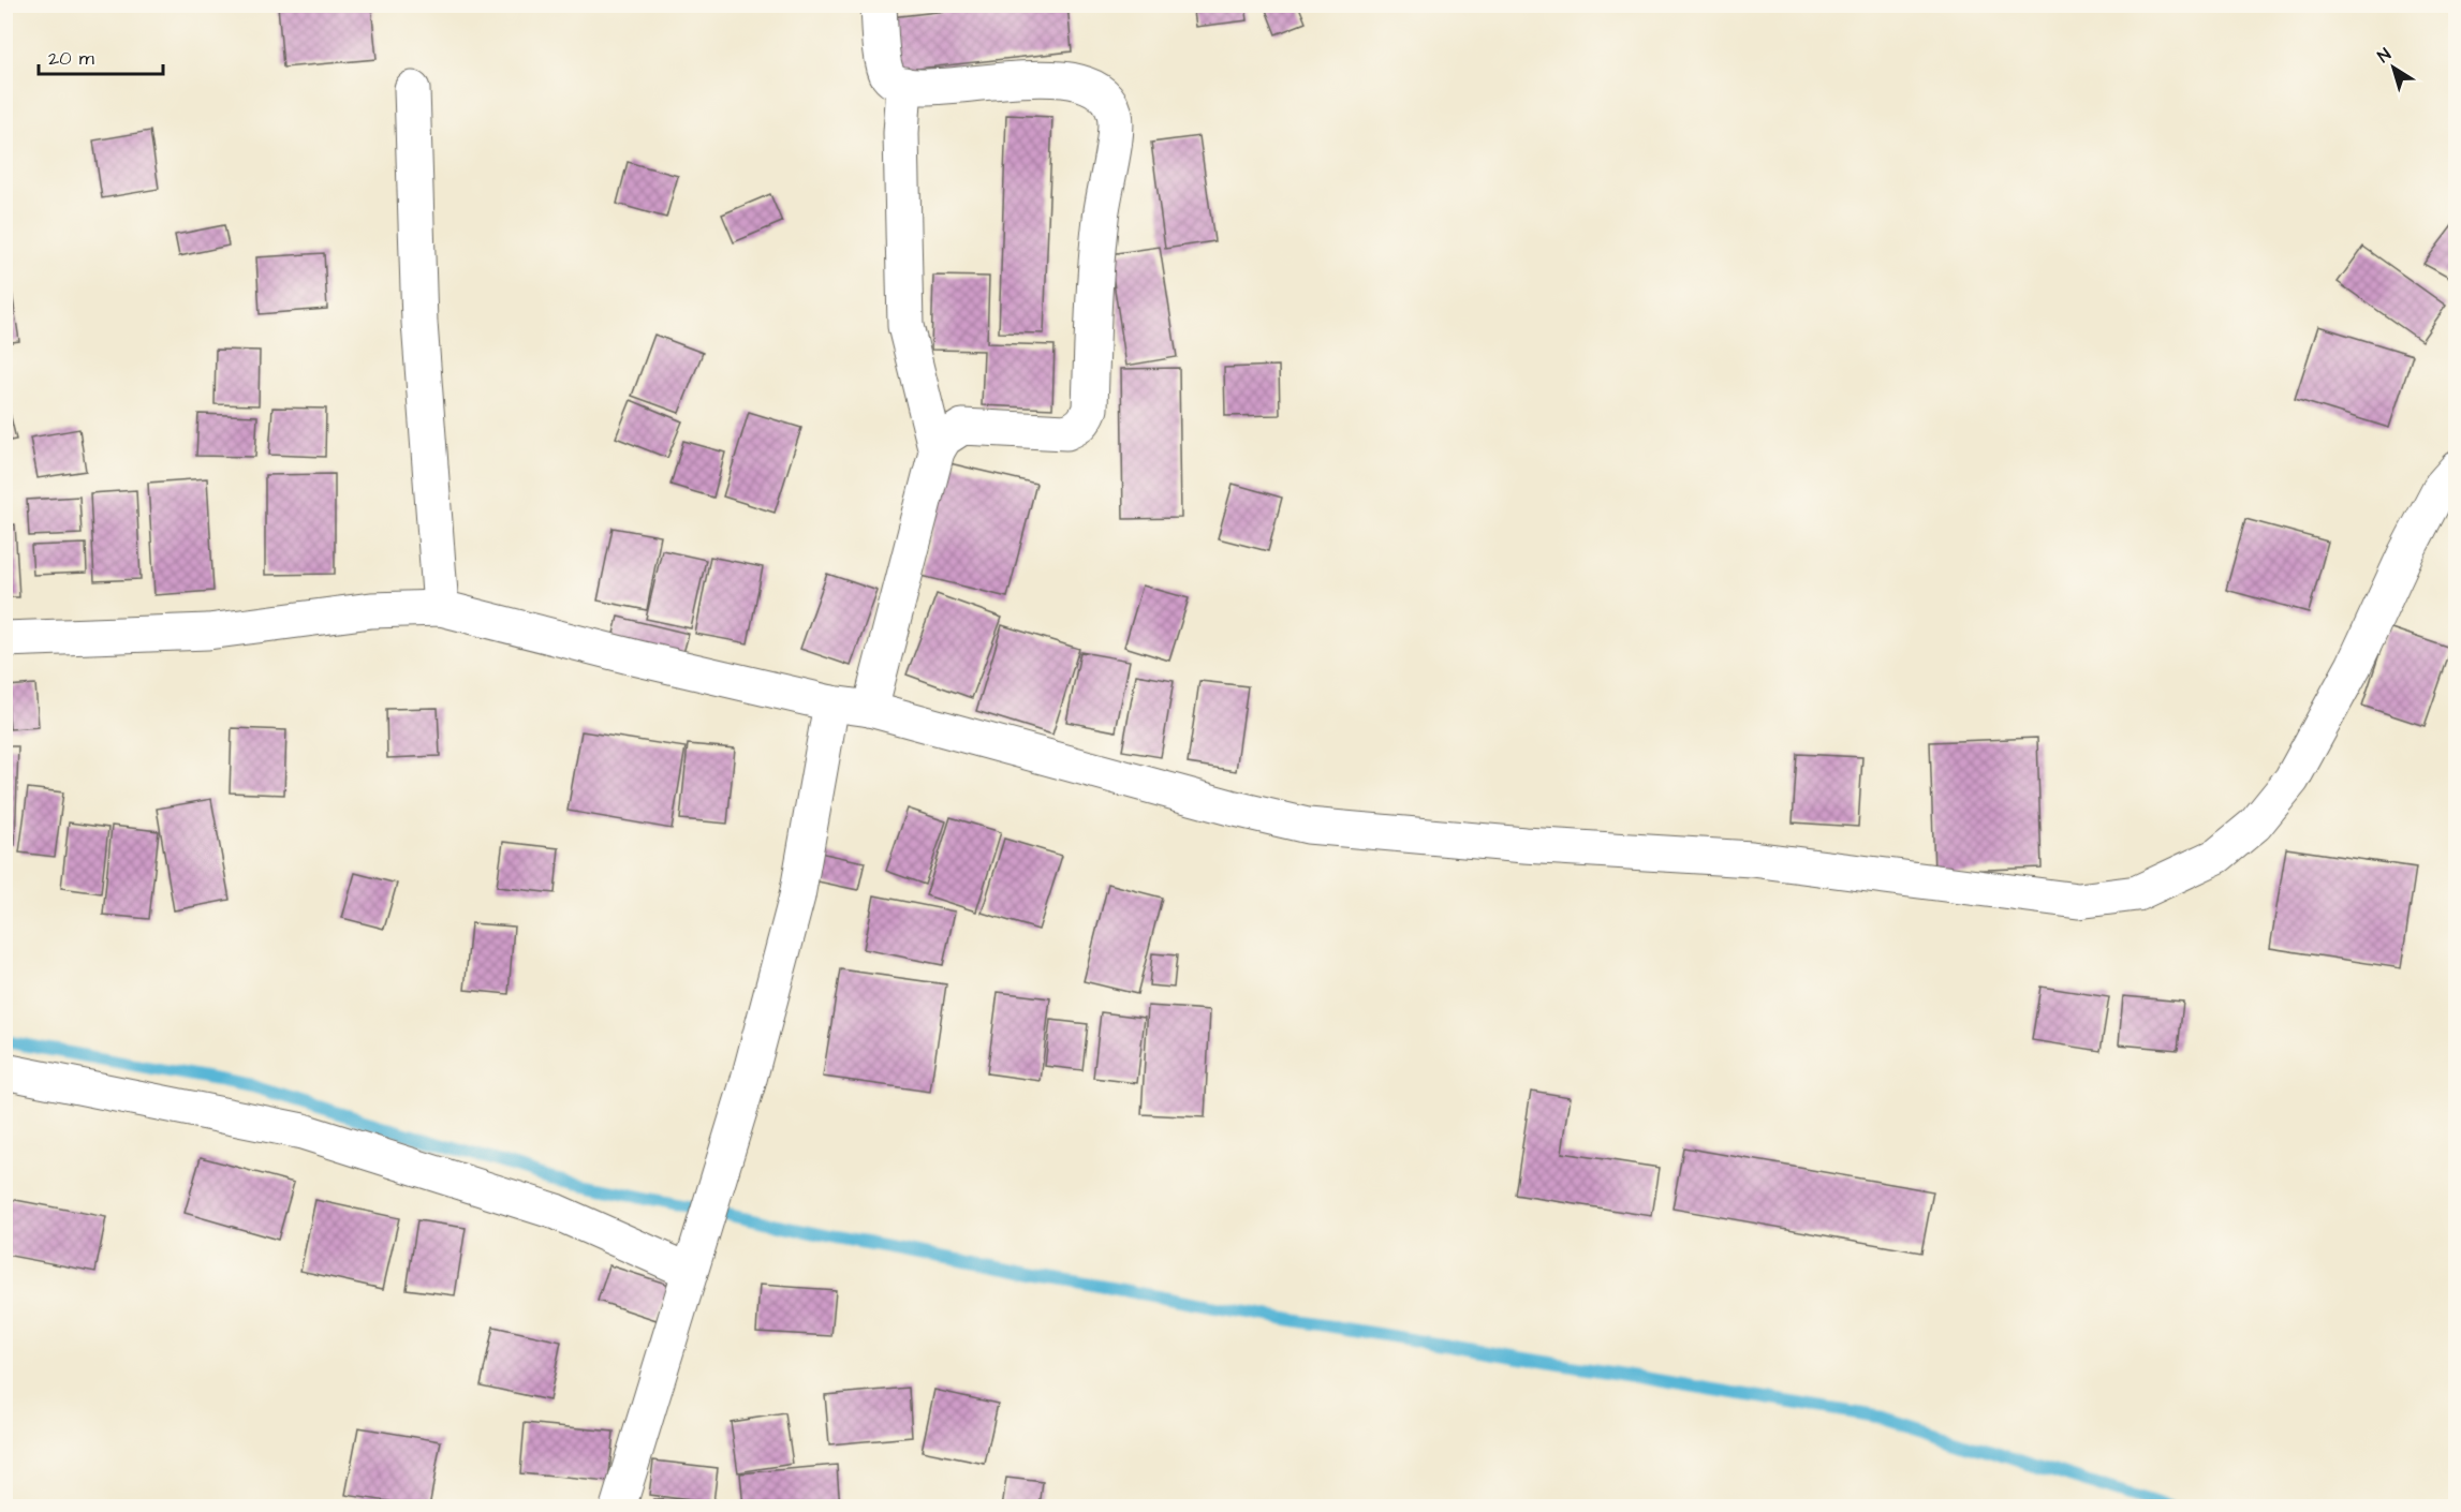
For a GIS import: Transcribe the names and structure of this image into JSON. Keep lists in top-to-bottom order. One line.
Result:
{"scale_bar":"20 m","north":"top left"}
